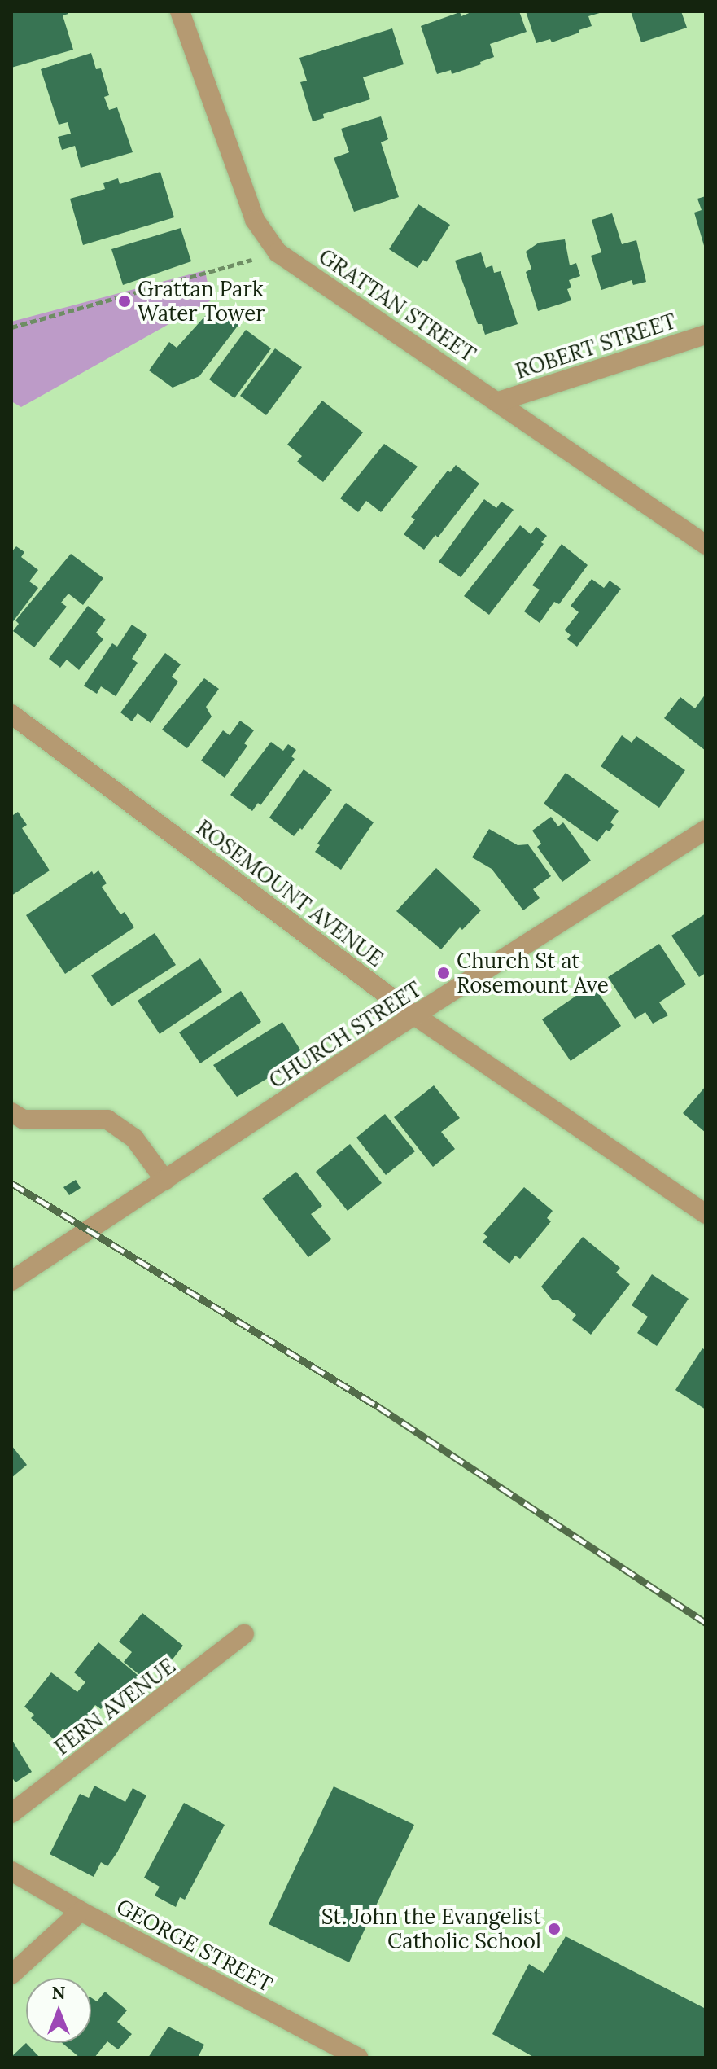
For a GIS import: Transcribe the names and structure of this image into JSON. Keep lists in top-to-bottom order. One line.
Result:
{"streets":{"street":["GRATTAN STREET","ROBERT STREET","ROSEMOUNT AVENUE","CHURCH STREET","FERN AVENUE","GEORGE STREET"]},"crossings":[["GRATTAN STREET","ROBERT STREET"],["ROSEMOUNT AVENUE","CHURCH STREET"]],"places":["Grattan Park Water Tower","Church St at Rosemount Ave","St. John the Evangelist Catholic School"],"north":"top"}
